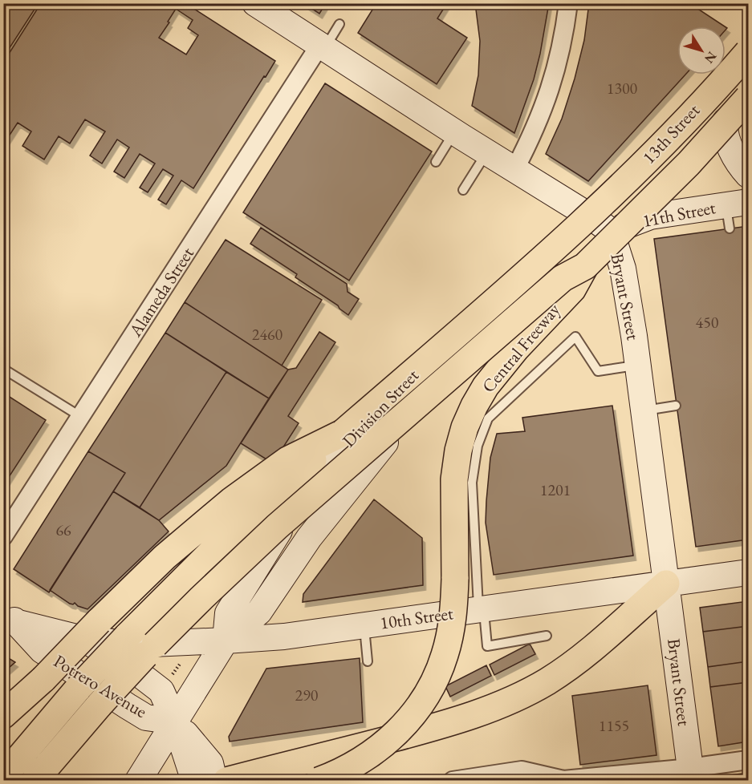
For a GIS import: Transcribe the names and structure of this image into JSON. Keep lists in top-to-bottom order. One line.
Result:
{"streets":{"highway":["Central Freeway"],"main road":["13th Street","11th Street","Bryant Street","Division Street","10th Street","Potrero Avenue"],"street":["Alameda Street"]},"crossings":[["13th Street","11th Street"],["13th Street","Bryant Street"],["13th Street","Central Freeway"],["13th Street","Division Street"],["11th Street","Bryant Street"],["11th Street","Division Street"],["Alameda Street","Bryant Street"],["Bryant Street","Division Street"],["Bryant Street","10th Street"],["Division Street","10th Street"],["Division Street","Potrero Avenue"],["10th Street","Potrero Avenue"]],"house_numbers":["1300","450","2460","1201","66","290","1155"],"north":"bottom right"}
